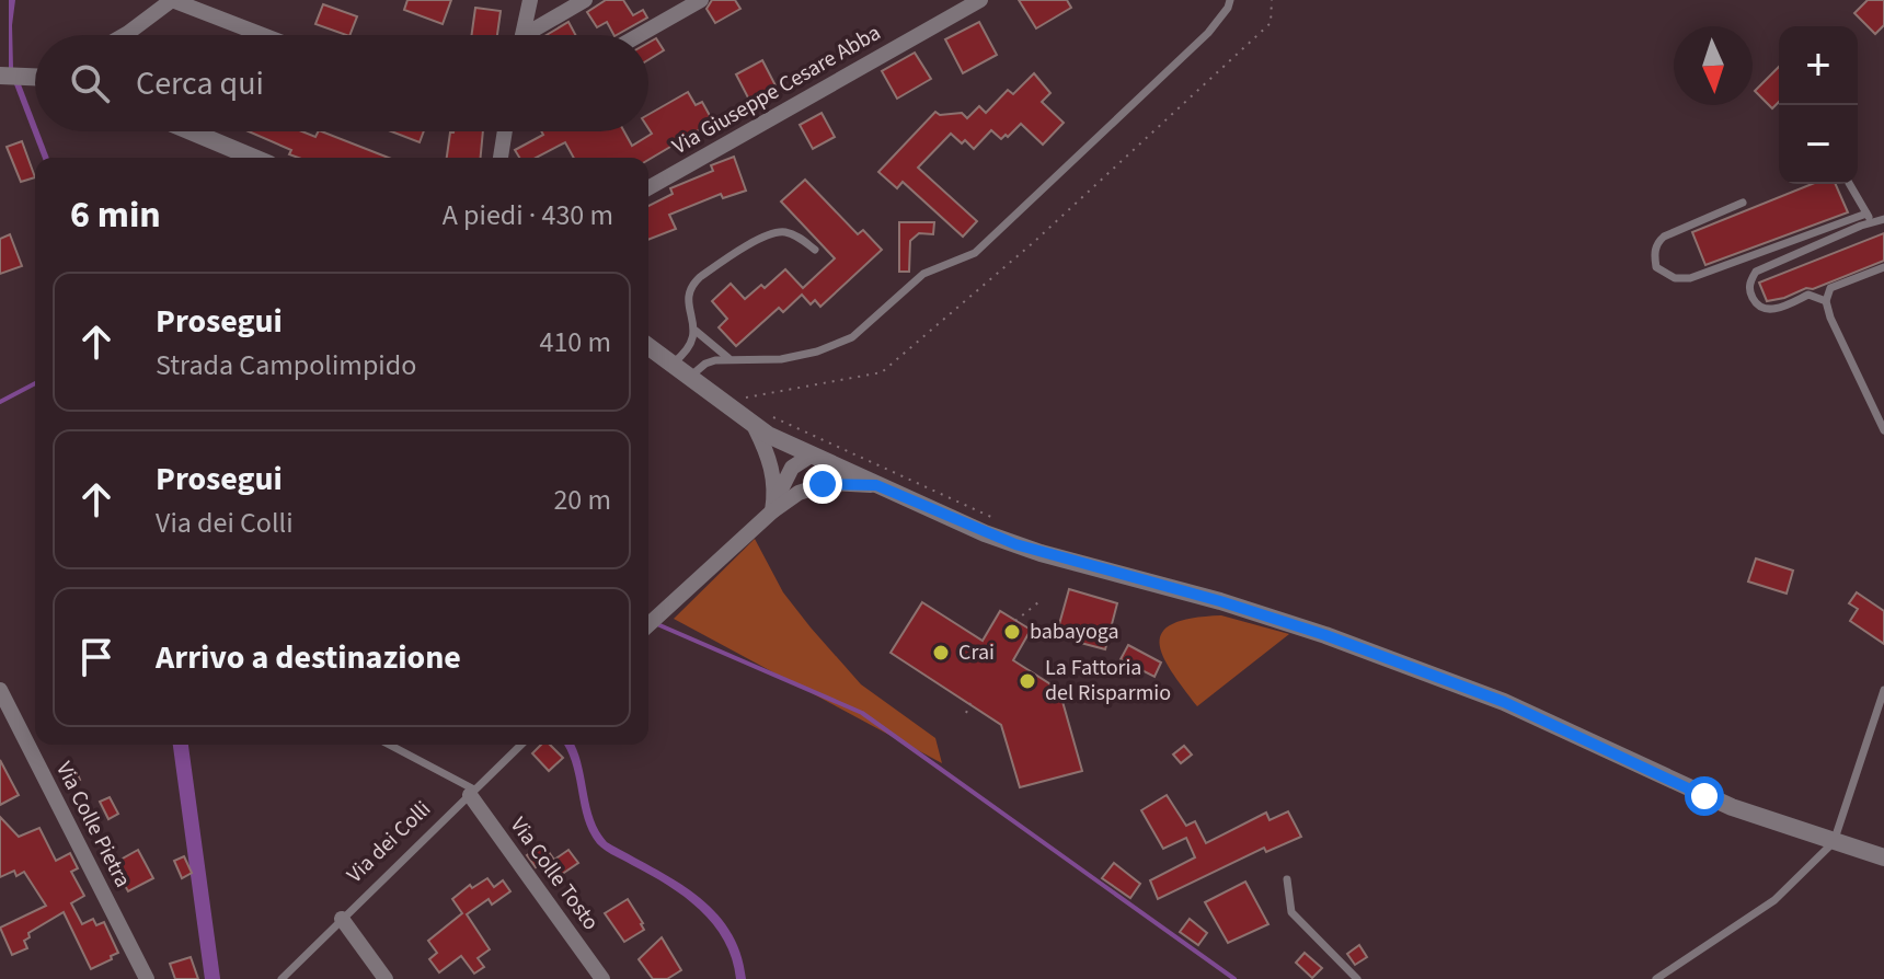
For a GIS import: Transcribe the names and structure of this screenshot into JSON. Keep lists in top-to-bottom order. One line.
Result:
{"streets":{"street":["Via Giuseppe Cesare Abba","Via Colle Pietra","Via Colle Tosto"],"lane":["Via dei Colli"]},"crossings":[["Via dei Colli","Via Colle Tosto"]],"places":["babayoga","Crai","La Fattoria del Risparmio"],"north":"bottom","page":{"map_buttons":["+","−"],"search":"Cerca qui","heading":["6 min","A piedi · 430 m"],"list":[["Prosegui","Strada Campolimpido","410 m"],["Prosegui","Via dei Colli","20 m"],"Arrivo a destinazione"]}}
